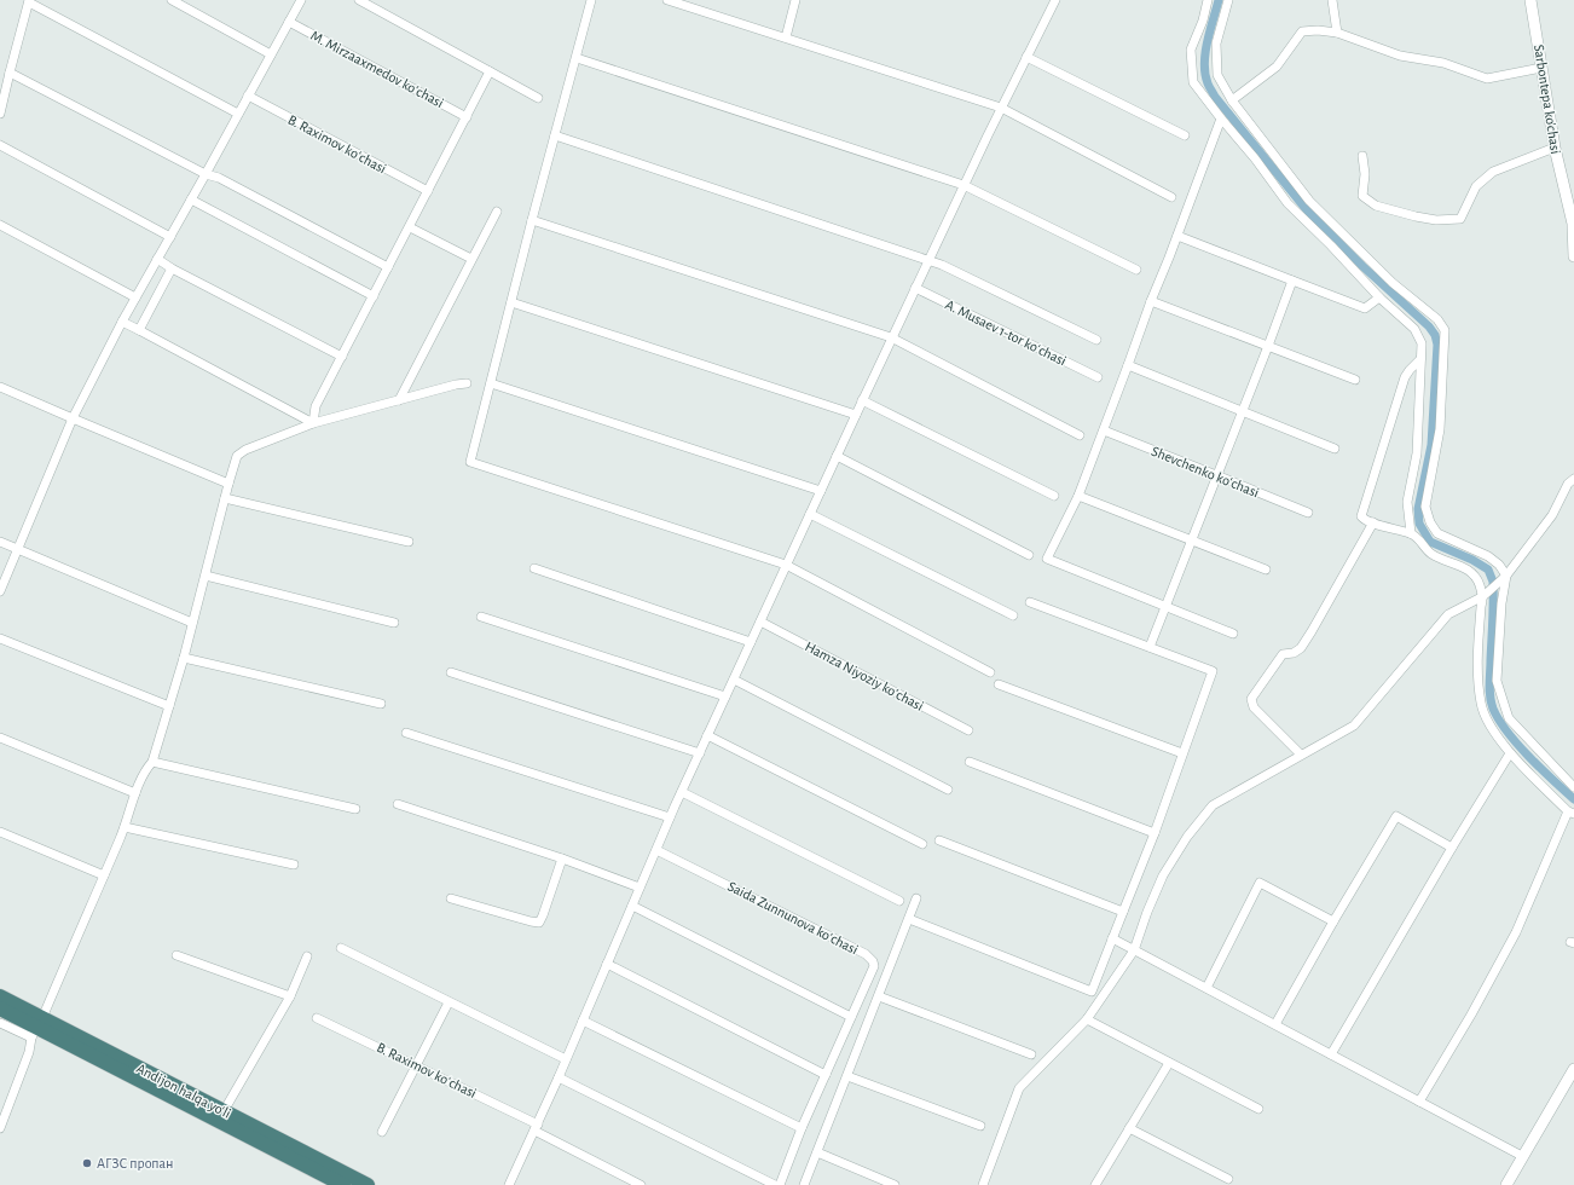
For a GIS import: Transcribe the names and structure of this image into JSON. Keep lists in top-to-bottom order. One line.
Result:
{"streets":{"highway":["Andijon halqa yo‘li"],"street":["M. Mirzaaxmedov koʻchasi","Sarbontepa ko'chasi","B. Raximov koʻchasi","A. Musaev 1-tor koʻchasi","Shevchenko koʻchasi","Hamza Niyoziy koʻchasi","Saida Zunnunova koʻchasi"]},"places":["АГЗС пропан"]}
